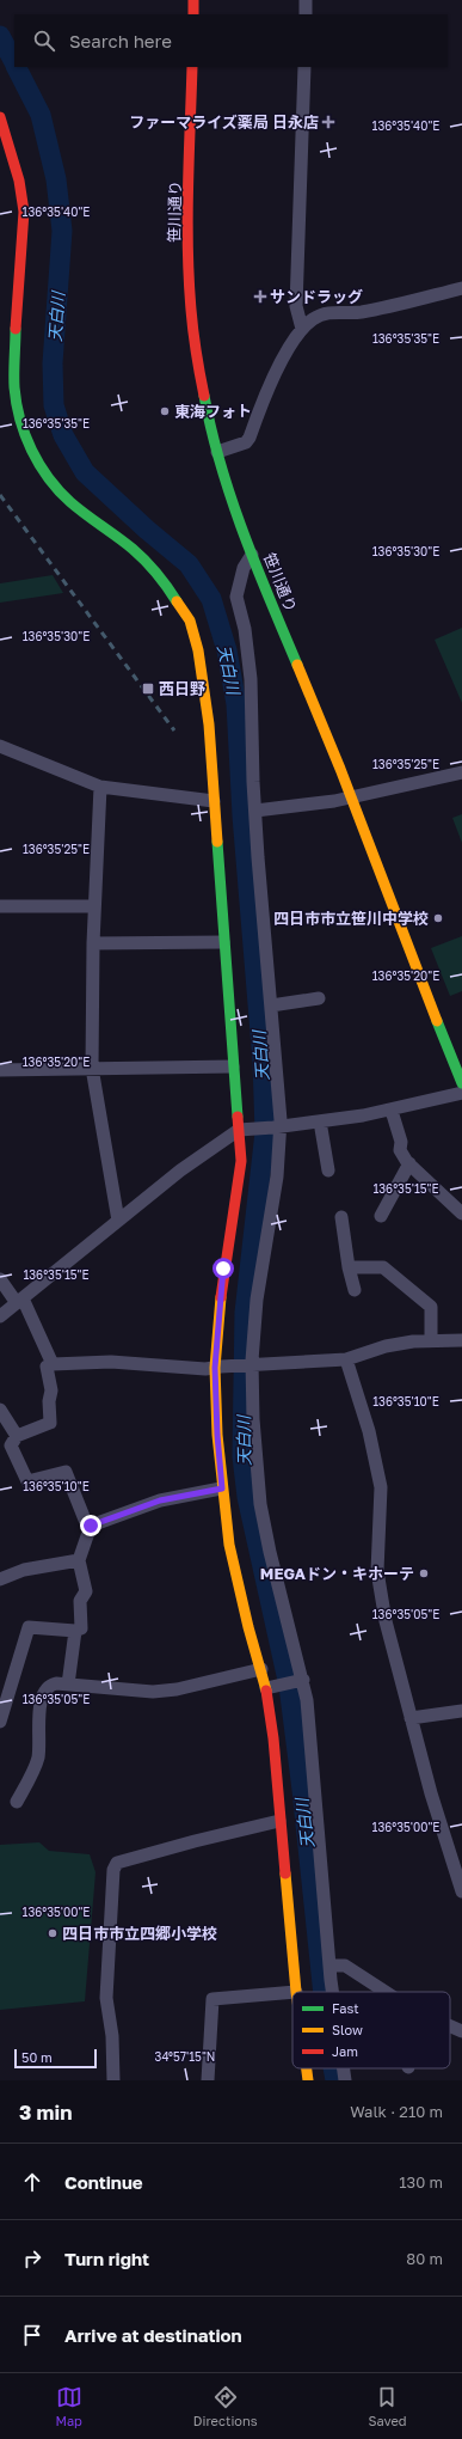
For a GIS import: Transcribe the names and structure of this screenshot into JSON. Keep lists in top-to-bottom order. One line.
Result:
{"streets":{"street":["笹川通り"]},"water":["天白川"],"places":{"health":["ファーマライズ薬局 日永店","サンドラッグ"],"other":["東海フォト","四日市市立笹川中学校","MEGAドン・キホーテ","四日市市立四郷小学校"],"transit":["西日野"]},"legend":["Fast","Slow","Jam"],"scale_bar":"50 m","page":{"search":"Search here","scale":"50 m","heading":["3 min","Walk · 210 m"],"list":[["Continue","130 m"],["Turn right","80 m"],"Arrive at destination"],"nav":["Map","Directions","Saved"]},"coordinates":["136°35'40\"E","136°35'35\"E","136°35'30\"E","136°35'25\"E","136°35'20\"E","136°35'15\"E","136°35'10\"E","136°35'05\"E","136°35'00\"E","34°57'15\"N"]}
